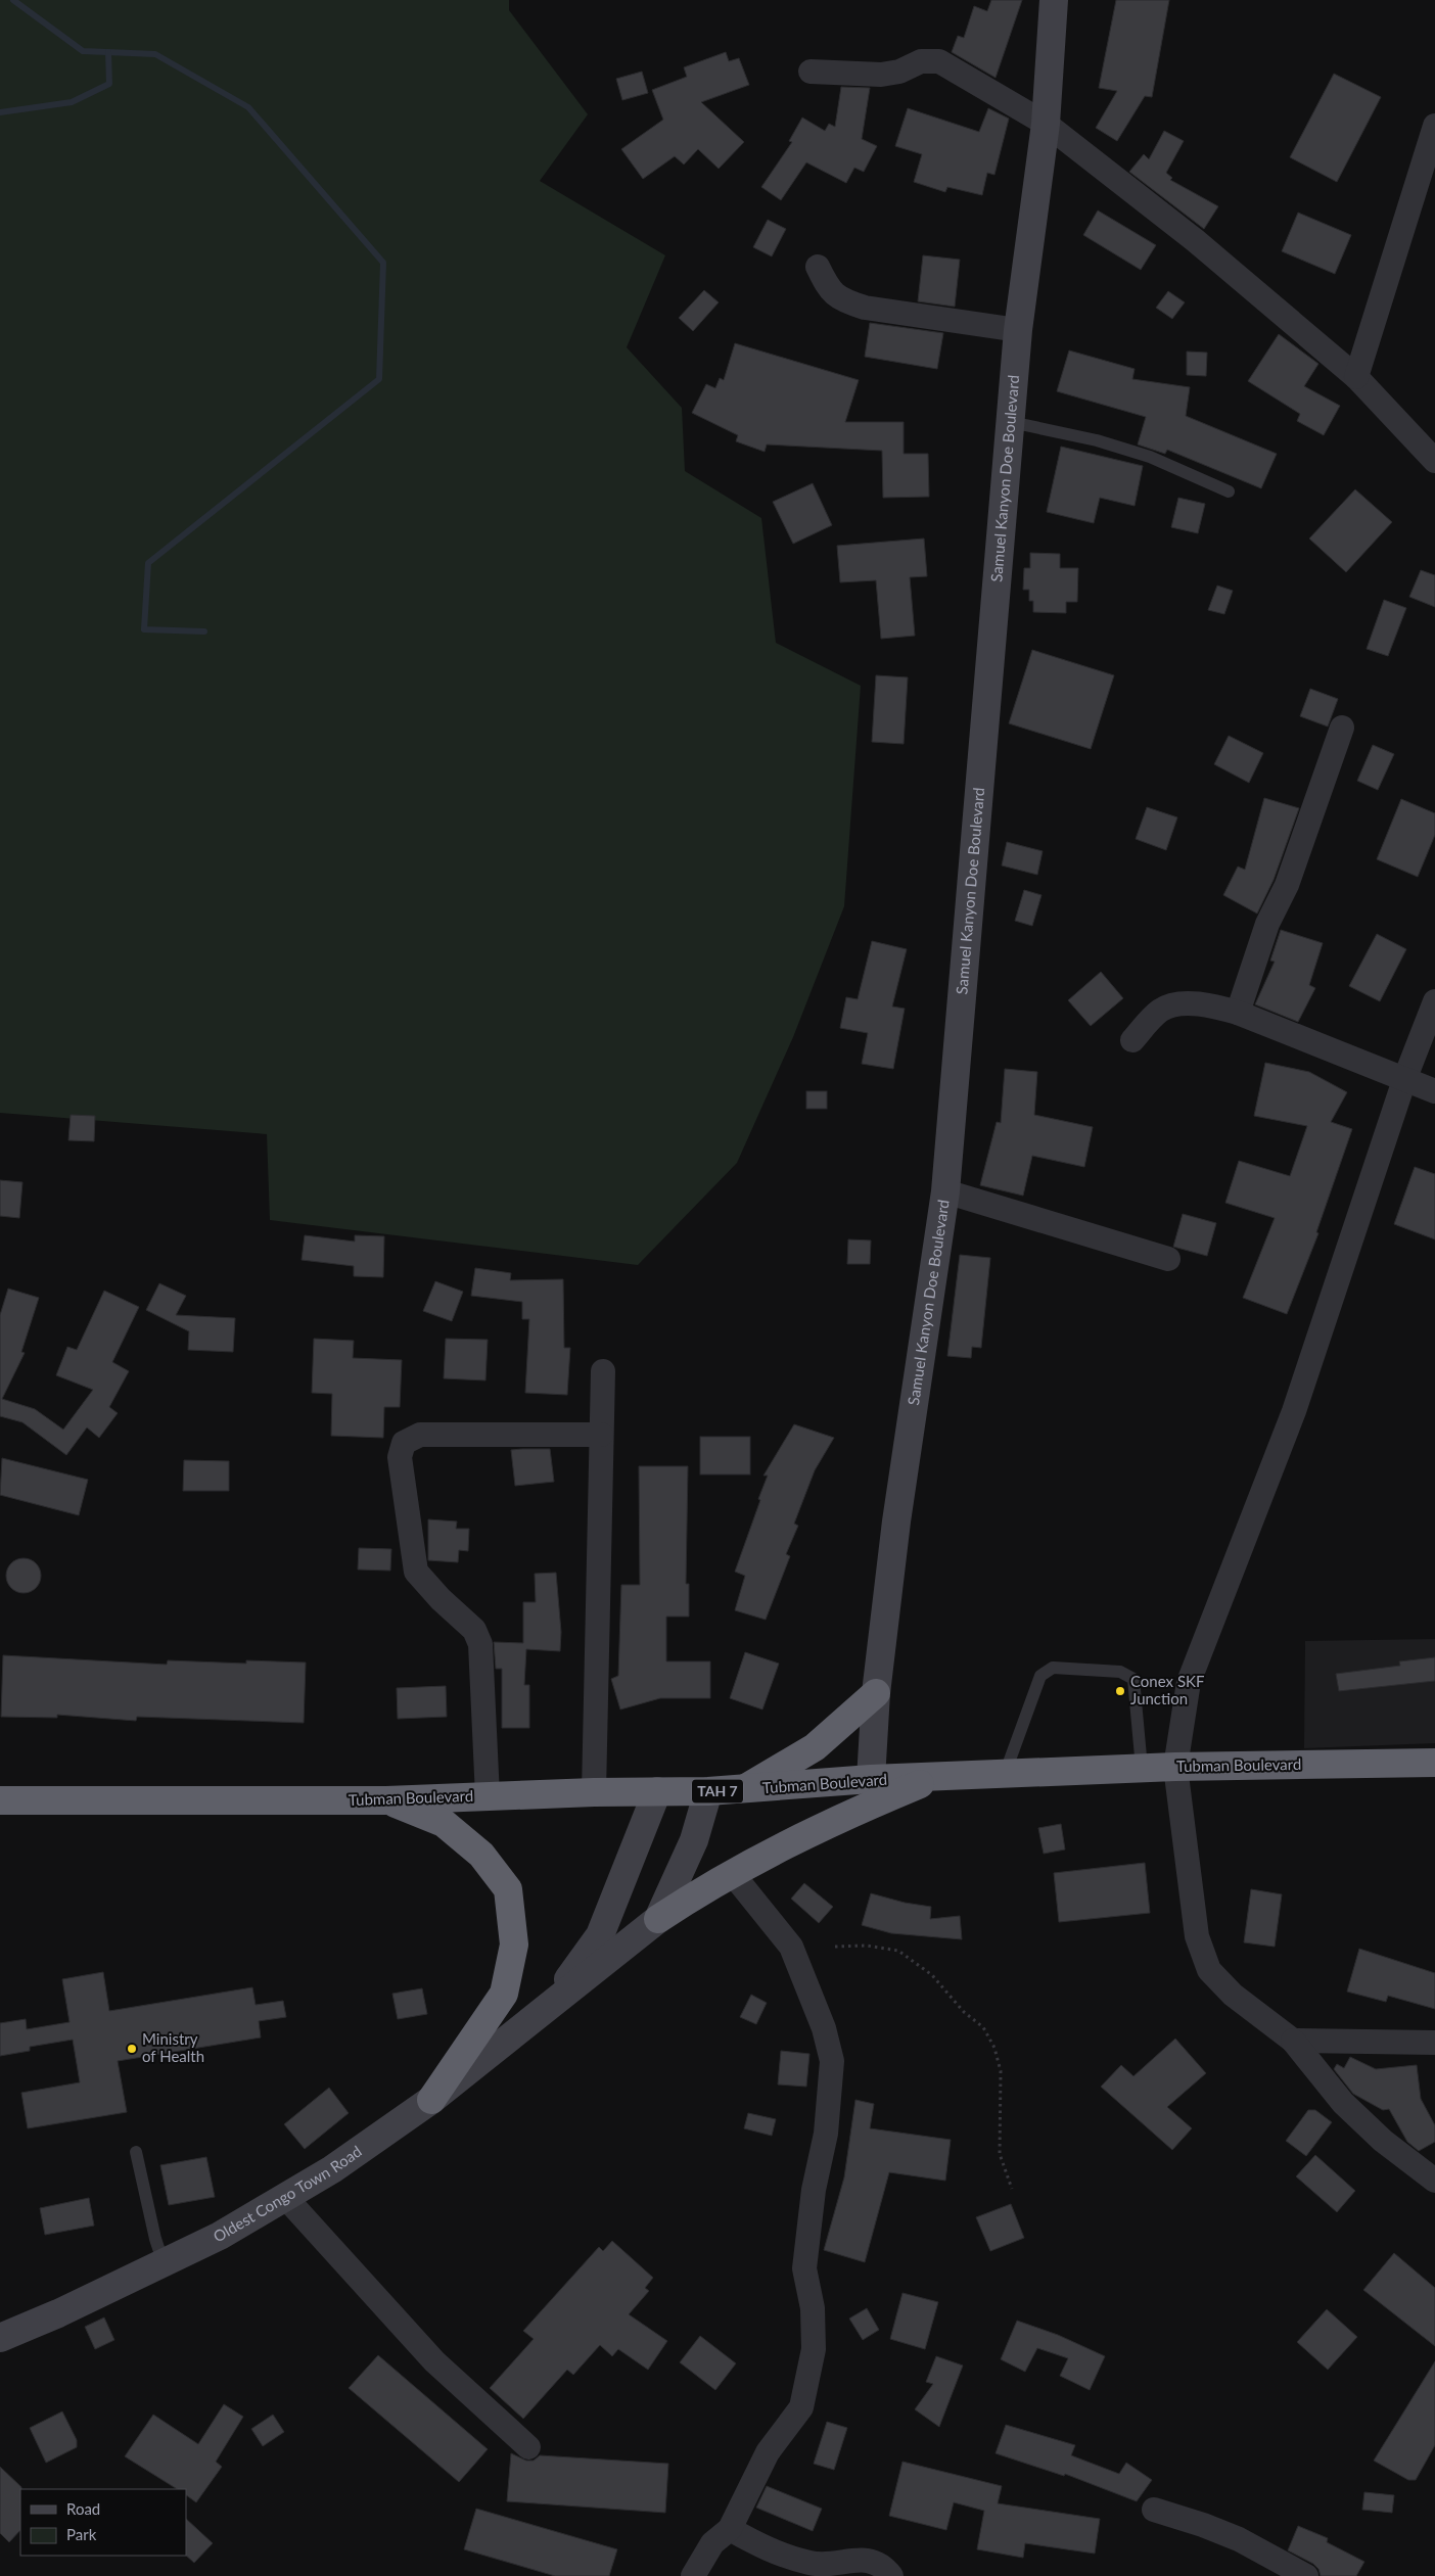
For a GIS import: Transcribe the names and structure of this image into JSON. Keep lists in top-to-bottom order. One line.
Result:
{"streets":{"highway":["Tubman Boulevard","TAH 7"],"street":["Samuel Kanyon Doe Boulevard","Oldest Congo Town Road"]},"crossings":[["Samuel Kanyon Doe Boulevard","Tubman Boulevard"]],"places":["Conex SKF Junction","Ministry of Health"],"legend":["Road","Park"]}
